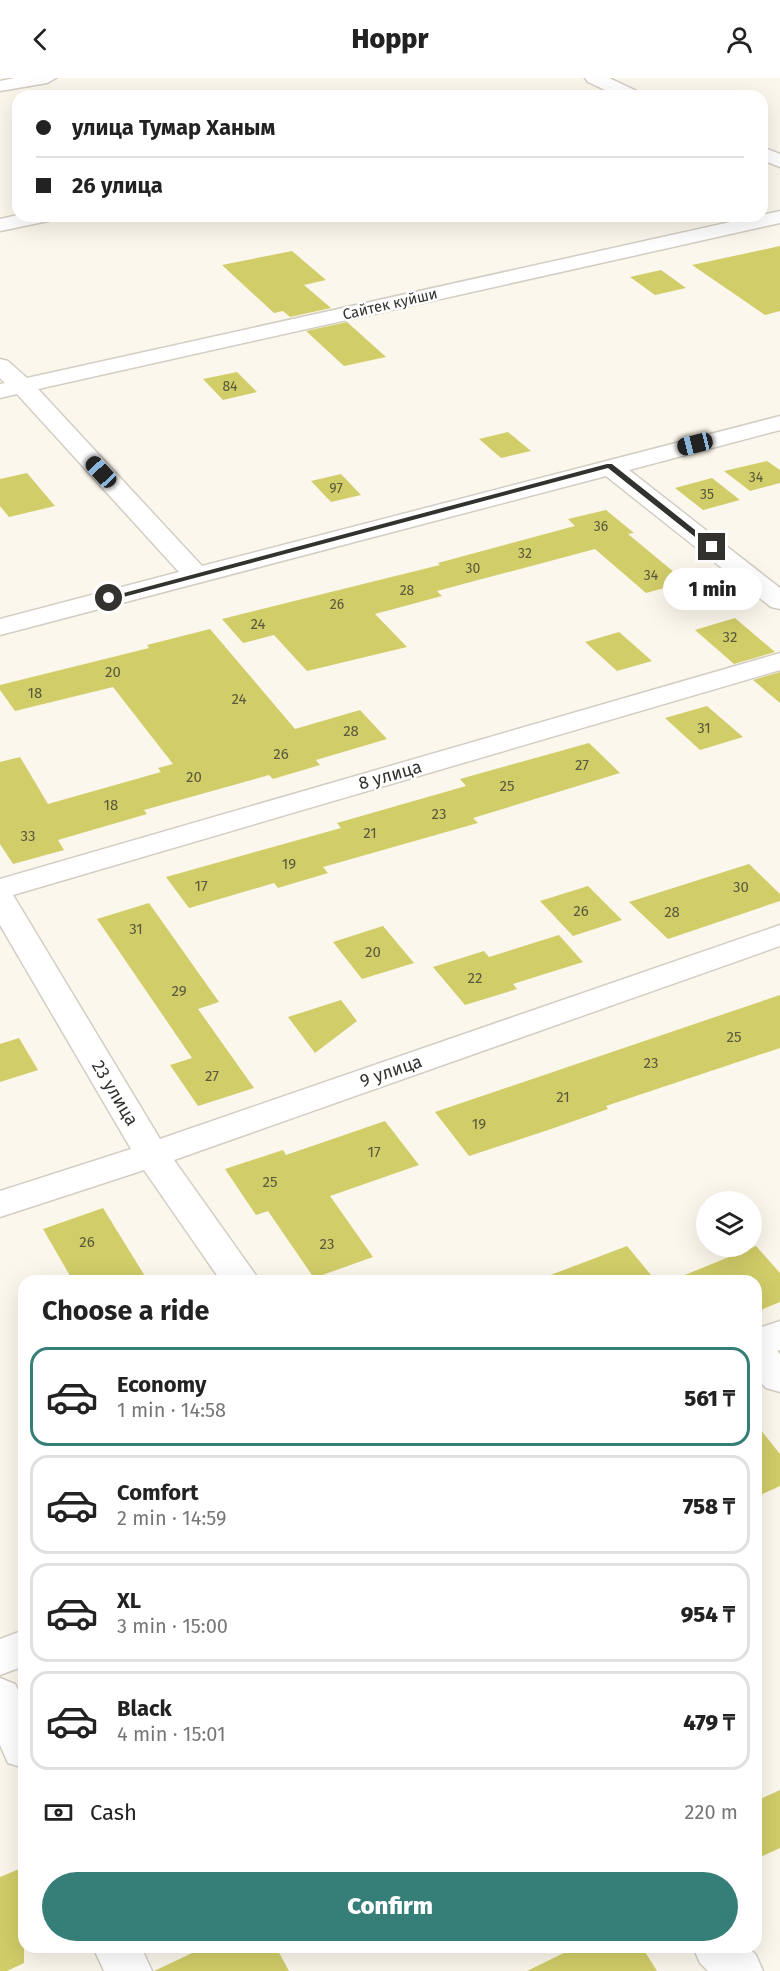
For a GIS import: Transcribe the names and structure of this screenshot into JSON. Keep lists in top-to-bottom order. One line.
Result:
{"streets":{"street":["Сайтек куйши","8 улица","9 улица","23 улица"]},"crossings":[["9 улица","23 улица"]],"house_numbers":["84","34","97","35","36","32","30","34","28","26","24","32","20","18","24","31","28","26","27","20","25","18","23","21","33","19","17","30","26","28","31","20","22","29","25","23","27","21","19","17","25","26","23"],"page":{"header":"Hoppr","banner":["улица Тумар Ханым","26 улица"],"bubble":"1 min","heading":"Choose a ride","list":[{"name":"Economy","note":"1 min · 14:58","value":"561 ₸"},{"name":"Comfort","note":"2 min · 14:59","value":"758 ₸"},{"name":"XL","note":"3 min · 15:00","value":"954 ₸"},{"name":"Black","note":"4 min · 15:01","value":"479 ₸"}],"pay":["Cash","220 m"],"buttons":"Confirm"}}
